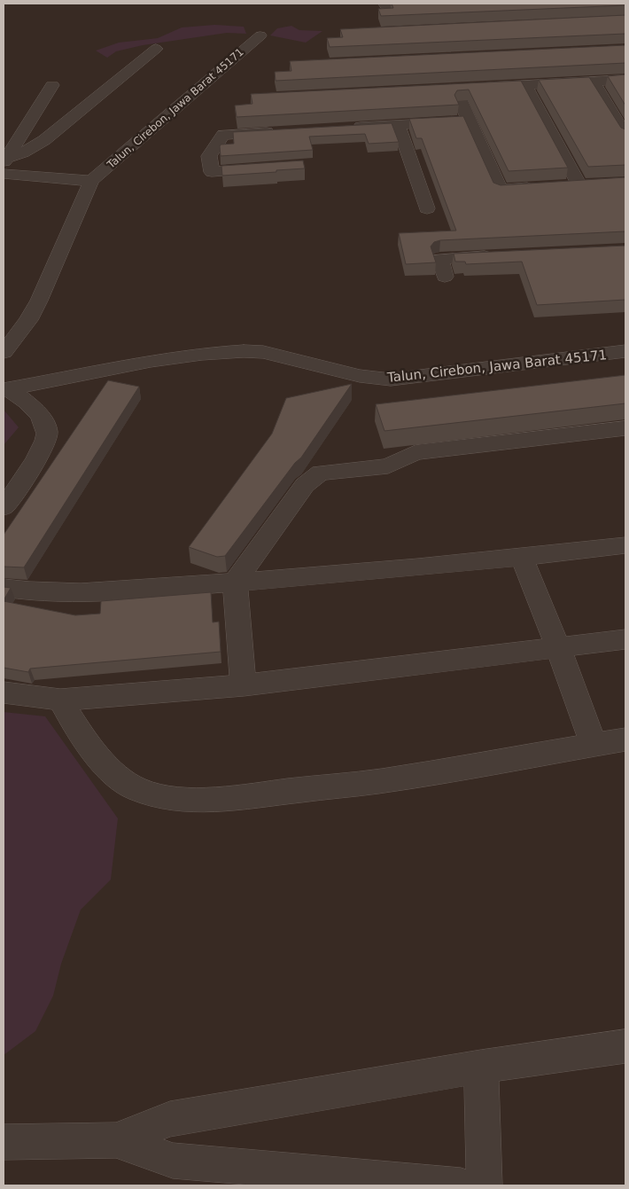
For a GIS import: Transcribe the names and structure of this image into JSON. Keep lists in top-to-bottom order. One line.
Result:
{"streets":{"street":["Talun, Cirebon, Jawa Barat 45171"]}}
